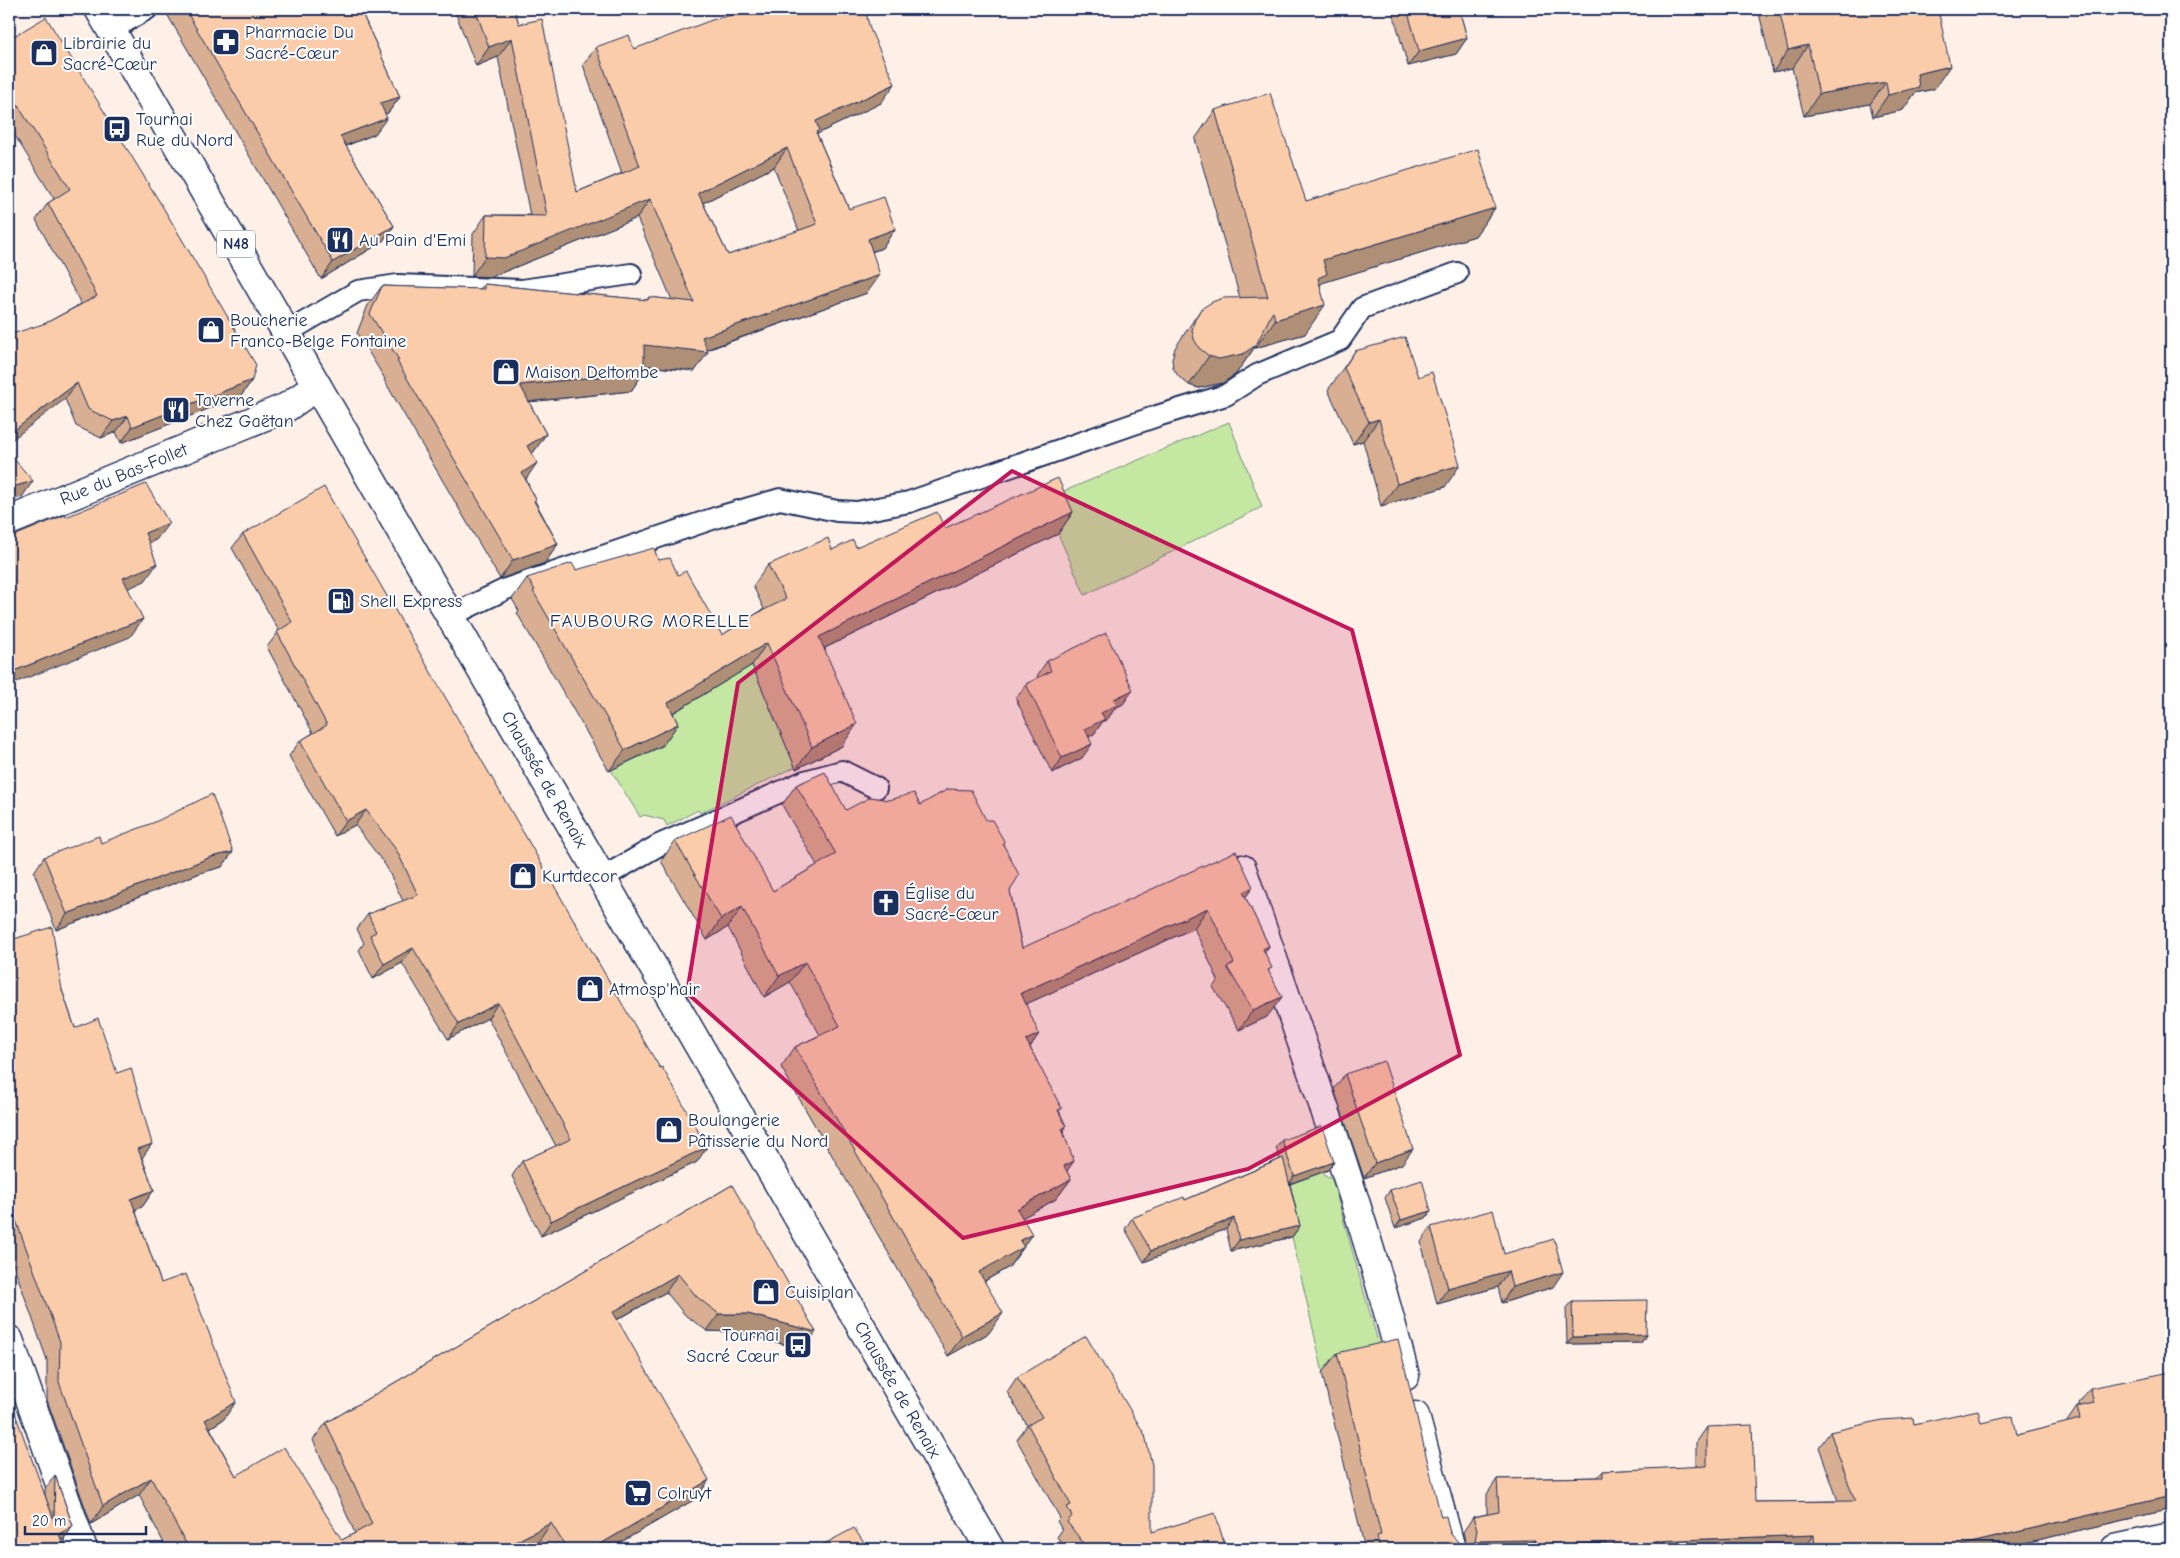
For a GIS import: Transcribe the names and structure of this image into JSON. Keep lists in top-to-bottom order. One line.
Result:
{"streets":{"main road":["N48","Rue du Bas-Follet","Chaussée de Renaix"]},"crossings":[["Rue du Bas-Follet","Chaussée de Renaix"]],"districts":["FAUBOURG MORELLE"],"places":{"pharmacy":["Pharmacie Du Sacré-Cœur"],"shop":["Librairie du Sacré-Cœur","Boucherie Franco-Belge Fontaine","Maison Deltombe","Kurtdecor","Atmosp'hair","Boulangerie Pâtisserie du Nord","Cuisiplan"],"bus stop":["Tournai Rue du Nord","Tournai Sacré Cœur"],"restaurant":["Au Pain d'Emi","Taverne Chez Gaëtan"],"fuel station":["Shell Express"],"church":["Église du Sacré-Cœur"],"supermarket":["Colruyt"]},"scale_bar":"20 m"}
